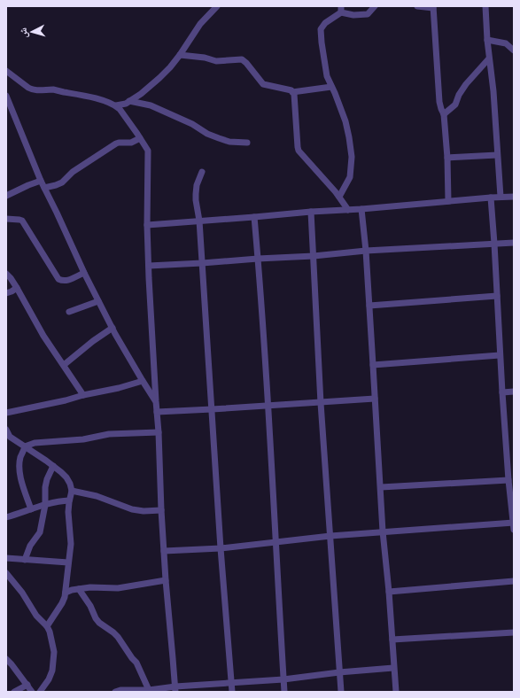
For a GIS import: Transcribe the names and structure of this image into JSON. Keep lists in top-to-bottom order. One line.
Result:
{"north":"left"}
